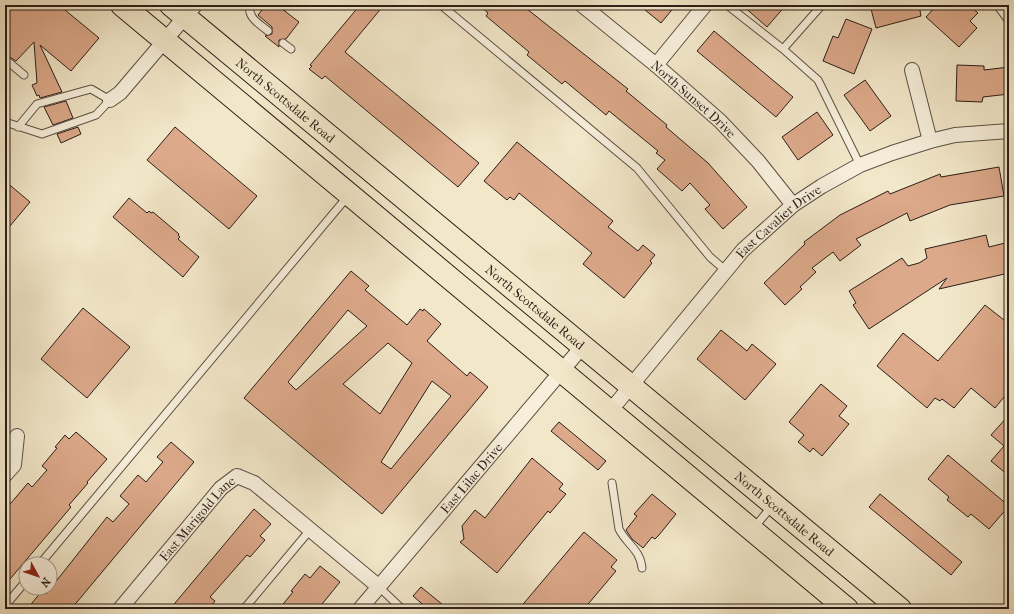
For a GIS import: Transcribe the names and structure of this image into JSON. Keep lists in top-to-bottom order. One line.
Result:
{"streets":{"main road":["North Scottsdale Road"],"street":["North Sunset Drive","East Cavalier Drive","East Lilac Drive","East Marigold Lane"]},"crossings":[["North Sunset Drive","East Cavalier Drive"],["North Scottsdale Road","East Cavalier Drive"],["North Scottsdale Road","East Lilac Drive"],["East Lilac Drive","East Marigold Lane"]],"north":"bottom right"}
